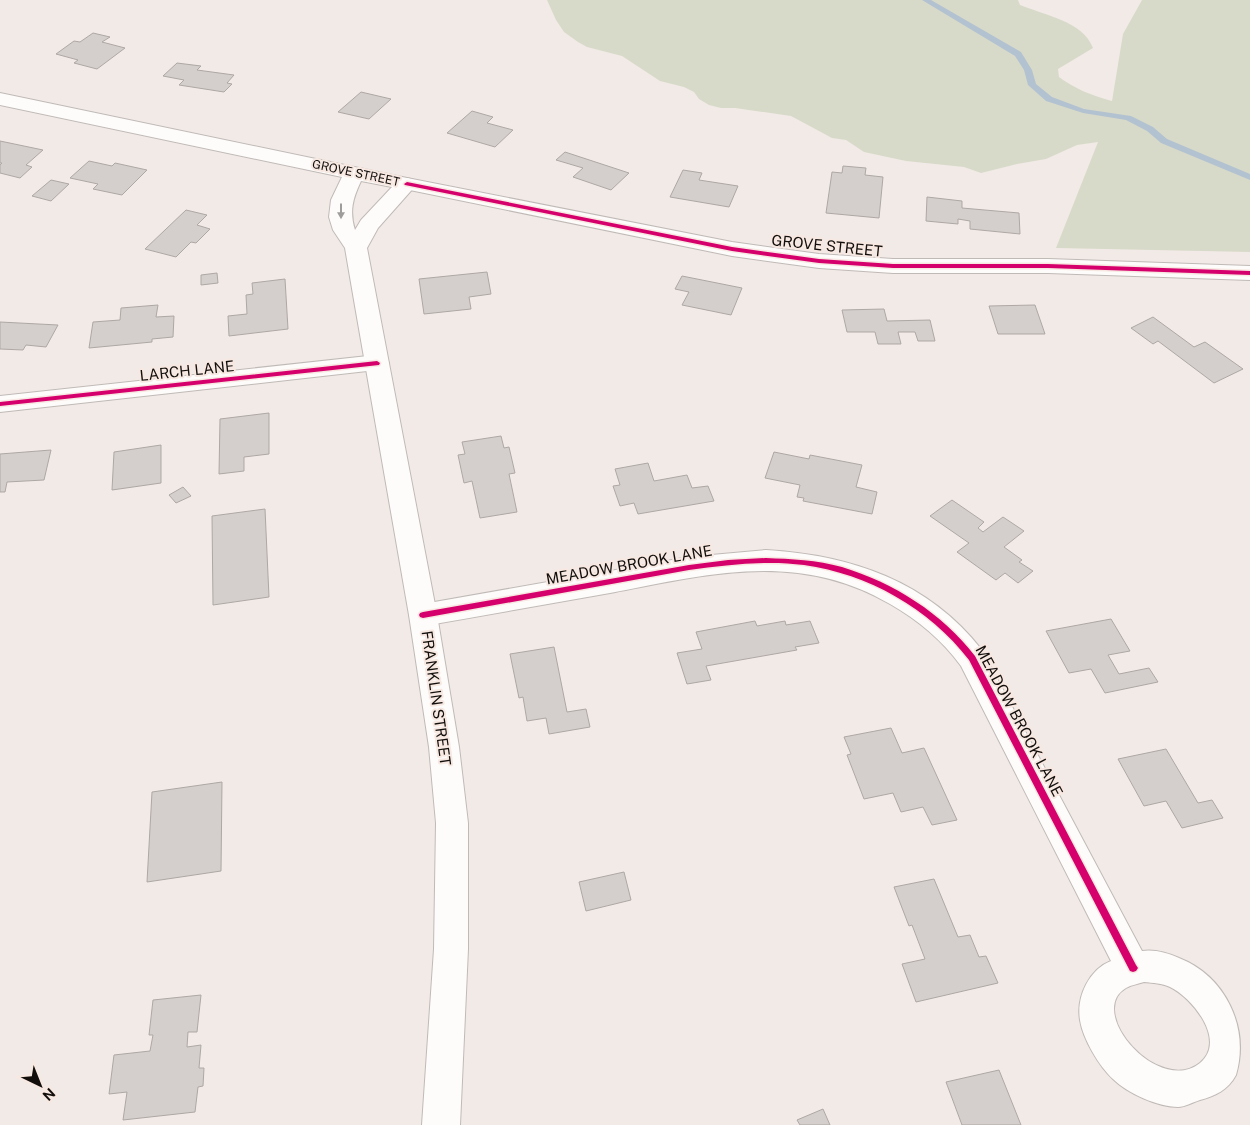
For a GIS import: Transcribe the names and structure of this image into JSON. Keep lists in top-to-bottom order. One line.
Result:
{"streets":{"street":["GROVE STREET","LARCH LANE","MEADOW BROOK LANE","FRANKLIN STREET"]},"crossings":[["GROVE STREET","FRANKLIN STREET"],["LARCH LANE","FRANKLIN STREET"],["MEADOW BROOK LANE","FRANKLIN STREET"]],"north":"bottom right"}
